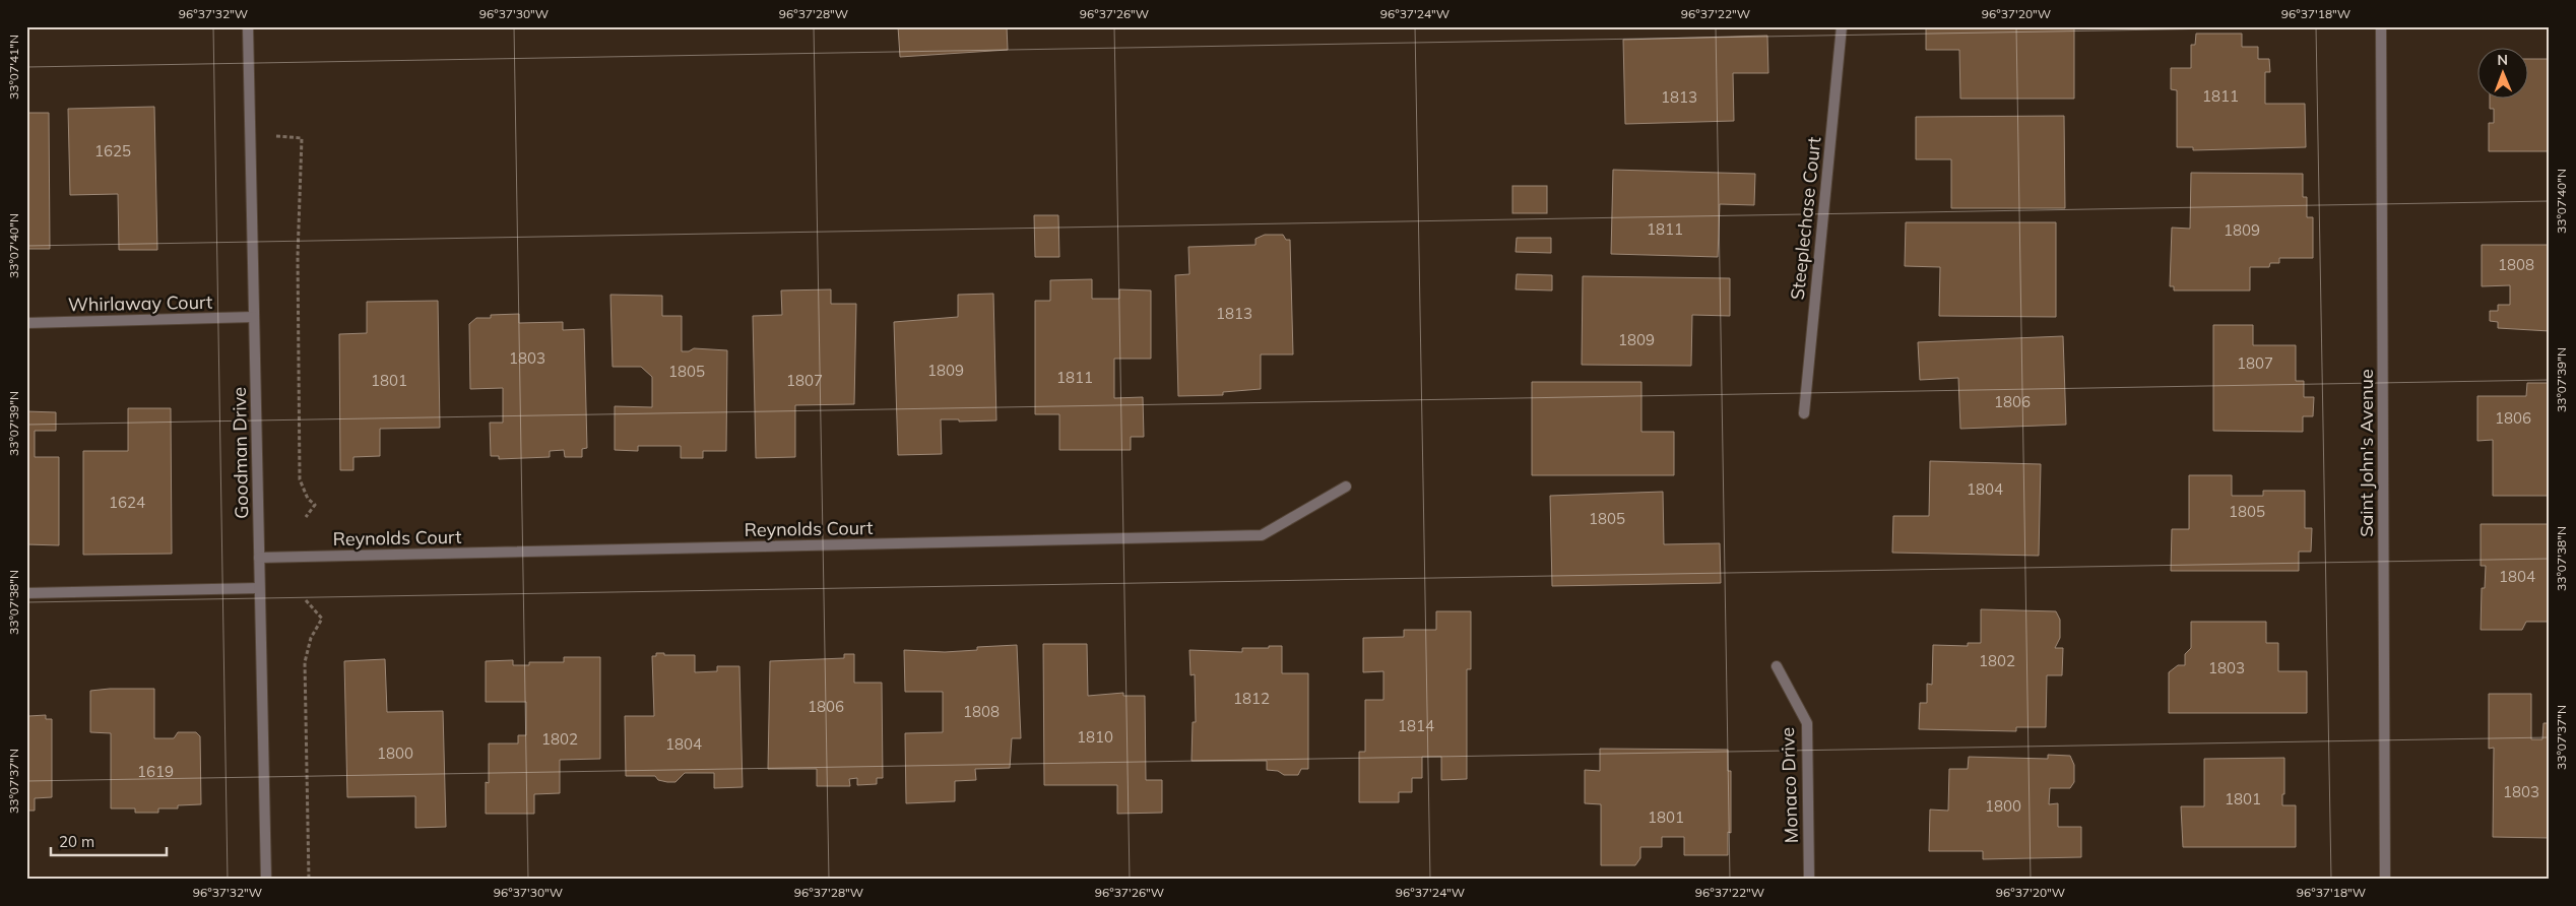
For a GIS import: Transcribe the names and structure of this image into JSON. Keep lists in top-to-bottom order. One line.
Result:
{"streets":{"street":["Steeplechase Court","Whirlaway Court","Goodman Drive","Saint John's Avenue","Reynolds Court","Monaco Drive"]},"crossings":[["Whirlaway Court","Goodman Drive"],["Goodman Drive","Reynolds Court"]],"house_numbers":["1811","1813","1625","1811","1809","1808","1813","1809","1803","1807","1809","1805","1811","1801","1807","1806","1806","1804","1624","1805","1805","1804","1802","1803","1812","1806","1808","1814","1810","1802","1804","1800","1619","1803","1801","1800","1801"],"scale_bar":"20 m","north":"top","coordinates":["96°37'32\"W","96°37'30\"W","96°37'28\"W","96°37'26\"W","96°37'24\"W","96°37'22\"W","96°37'20\"W","96°37'18\"W","33°07'41\"N","33°07'40\"N","33°07'39\"N","33°07'38\"N","33°07'37\"N"]}
